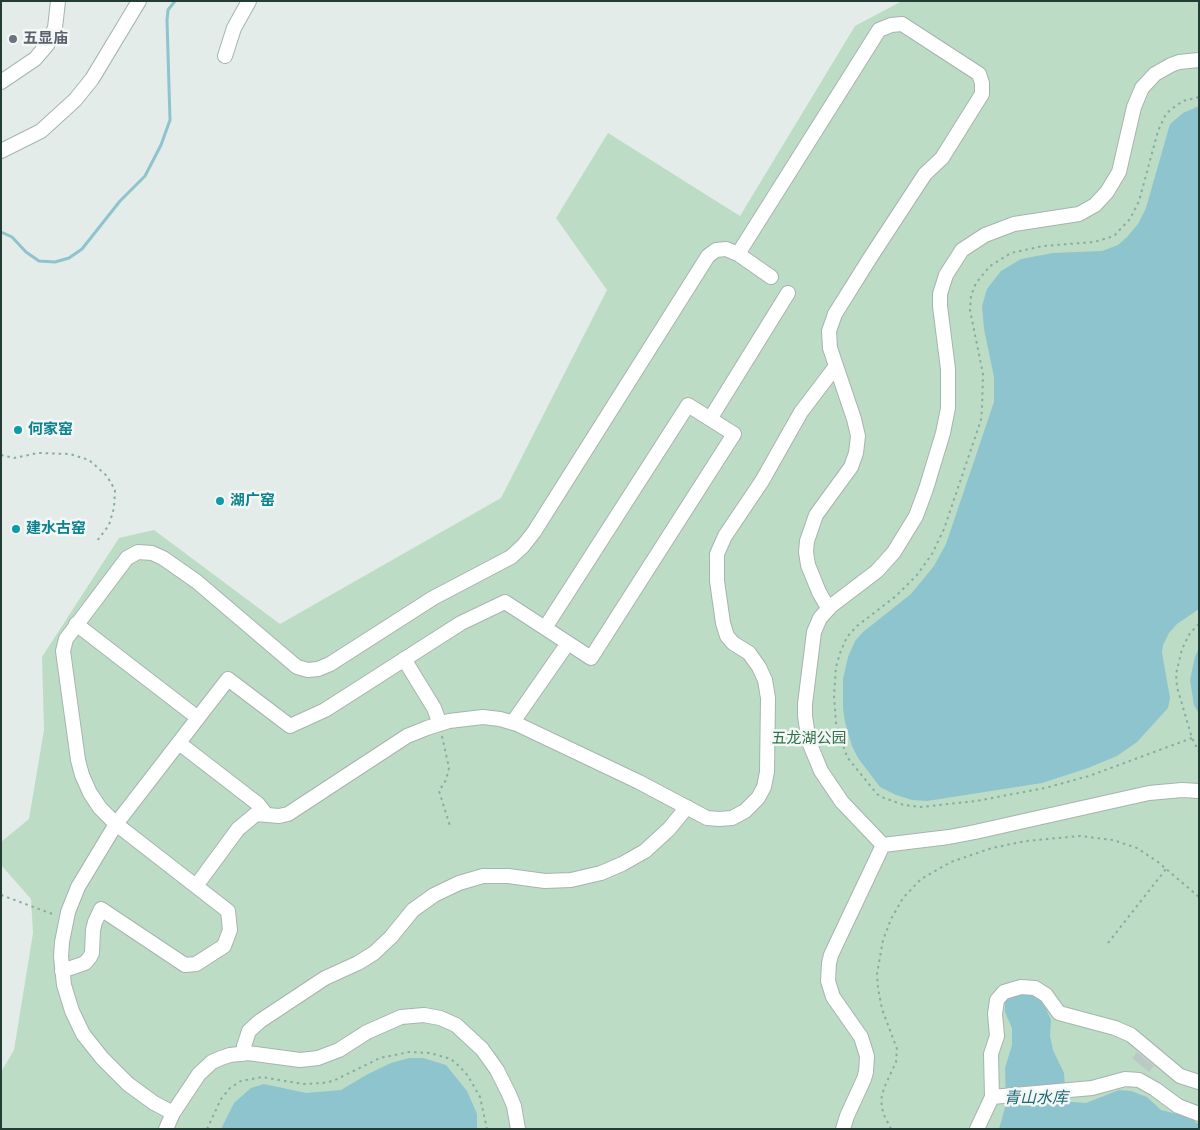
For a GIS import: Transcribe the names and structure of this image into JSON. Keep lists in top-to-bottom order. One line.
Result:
{"water":["青山水库"],"parks":["五龙湖公园"],"places":["五显庙","何家窑","湖广窑","建水古窑"]}
